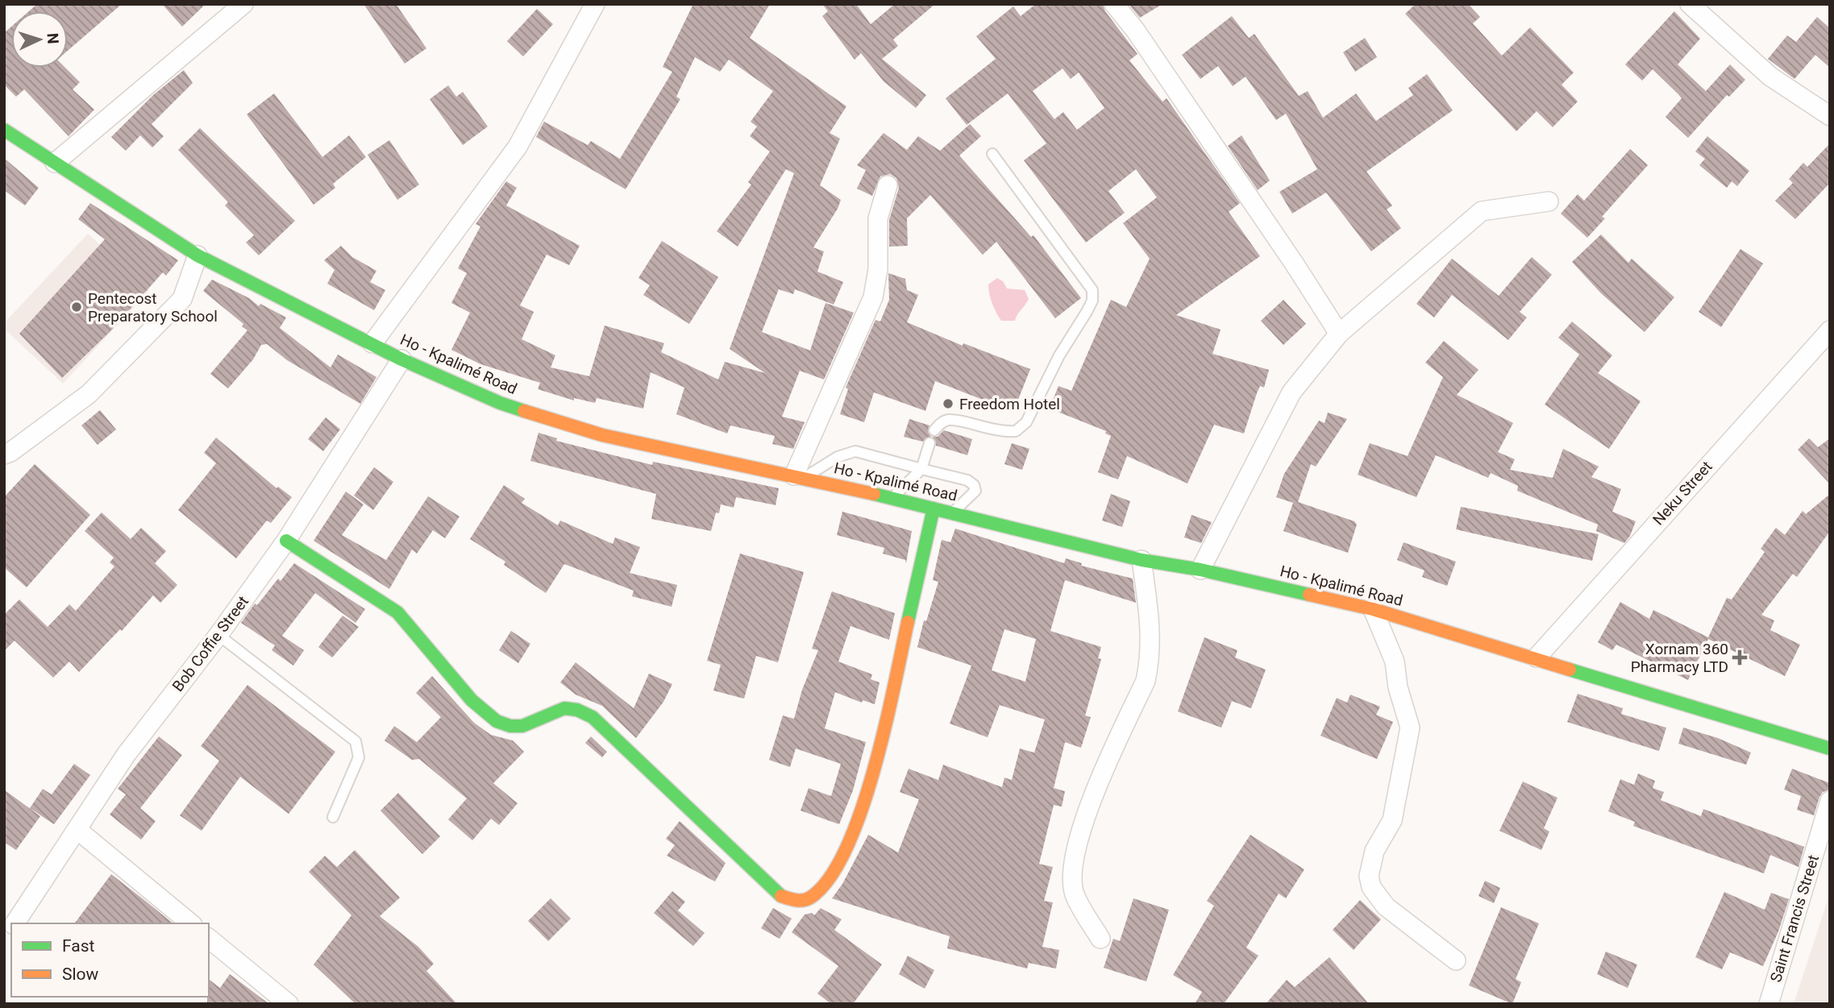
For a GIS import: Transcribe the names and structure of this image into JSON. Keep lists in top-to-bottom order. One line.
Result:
{"streets":{"main road":["Ho - Kpalimé Road"],"street":["Neku Street","Bob Coffie Street","Saint Francis Street"]},"crossings":[["Ho - Kpalimé Road","Neku Street"],["Ho - Kpalimé Road","Bob Coffie Street"]],"places":{"other":["Pentecost Preparatory School","Freedom Hotel"],"health":["Xornam 360 Pharmacy LTD"]},"legend":["Fast","Slow"],"north":"right"}
